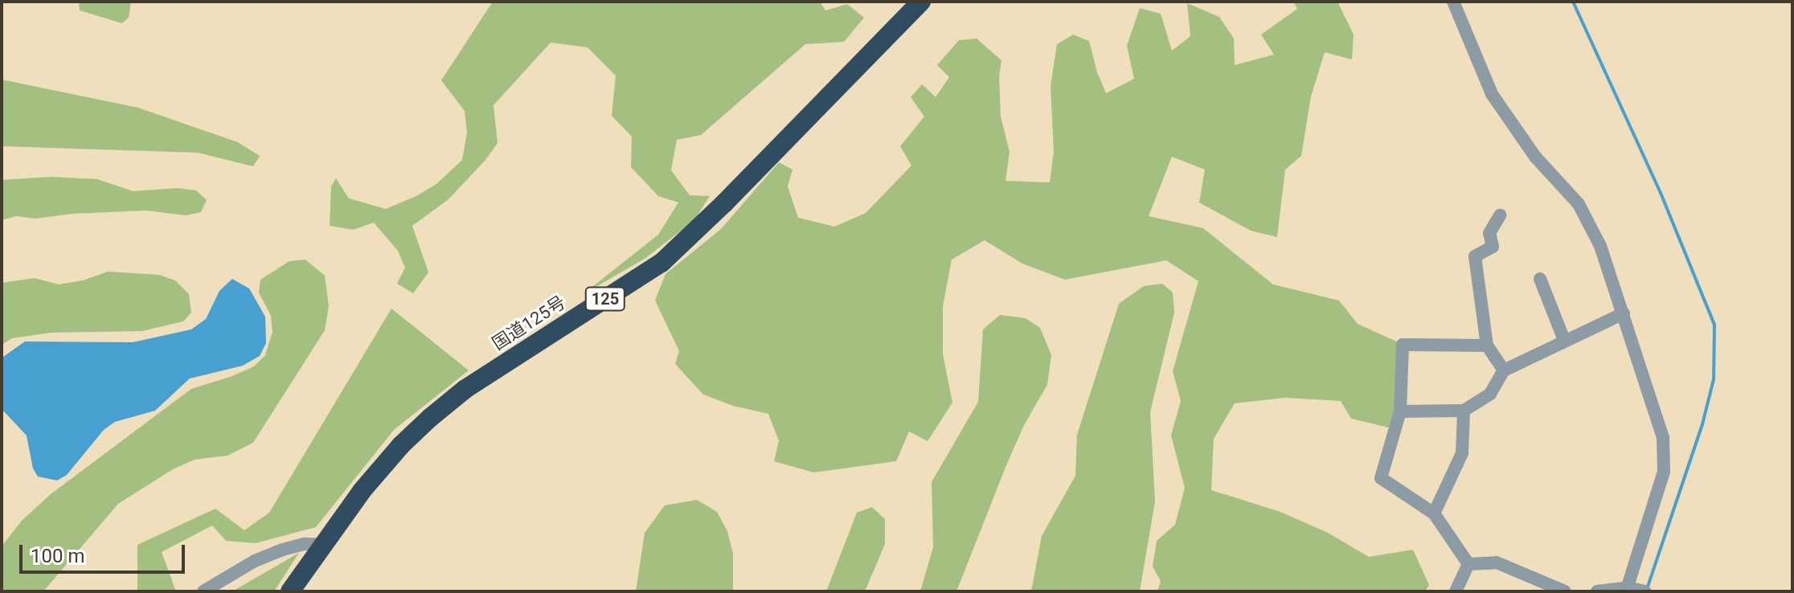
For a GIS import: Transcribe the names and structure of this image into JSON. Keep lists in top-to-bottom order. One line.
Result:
{"streets":{"highway":["125","国道125号"]},"scale_bar":"100 m"}
